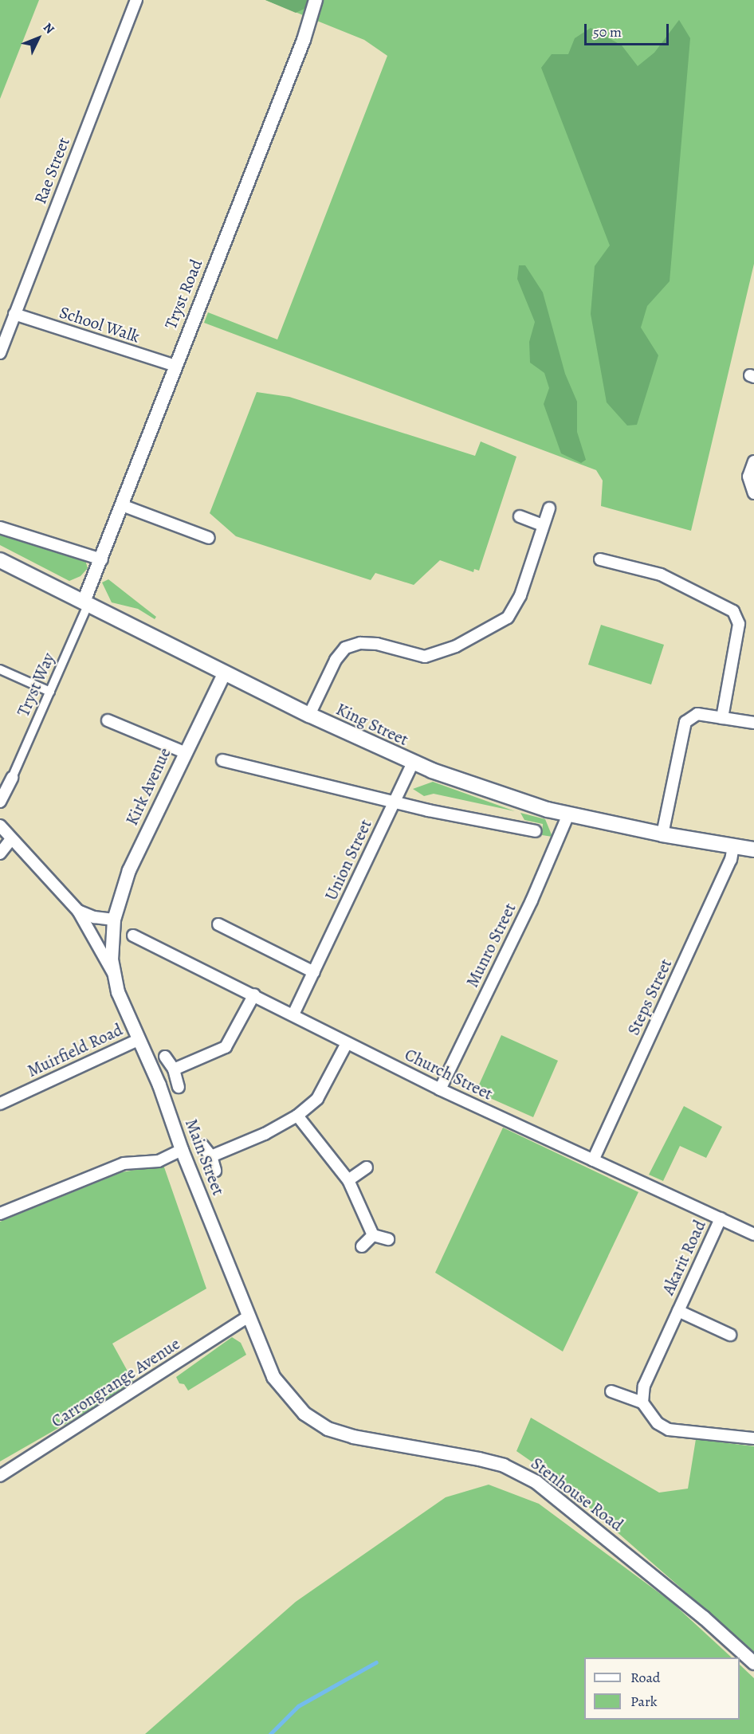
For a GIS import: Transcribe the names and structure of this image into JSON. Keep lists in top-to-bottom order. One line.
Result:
{"streets":{"main road":["King Street"],"street":["Rae Street","Tryst Road","School Walk","Tryst Way","Kirk Avenue","Union Street","Munro Street","Steps Street","Muirfield Road","Church Street","Main Street","Akarit Road","Carrongrange Avenue","Stenhouse Road"]},"crossings":[["Rae Street","School Walk"],["Tryst Road","School Walk"],["Tryst Road","Tryst Way"],["Tryst Road","King Street"],["Tryst Way","King Street"],["King Street","Kirk Avenue"],["King Street","Union Street"],["King Street","Munro Street"],["King Street","Steps Street"],["Kirk Avenue","Main Street"],["Union Street","Church Street"],["Munro Street","Church Street"],["Steps Street","Church Street"],["Muirfield Road","Main Street"],["Church Street","Akarit Road"],["Main Street","Carrongrange Avenue"],["Main Street","Stenhouse Road"]],"legend":["Road","Park"],"scale_bar":"50 m","north":"top right"}
